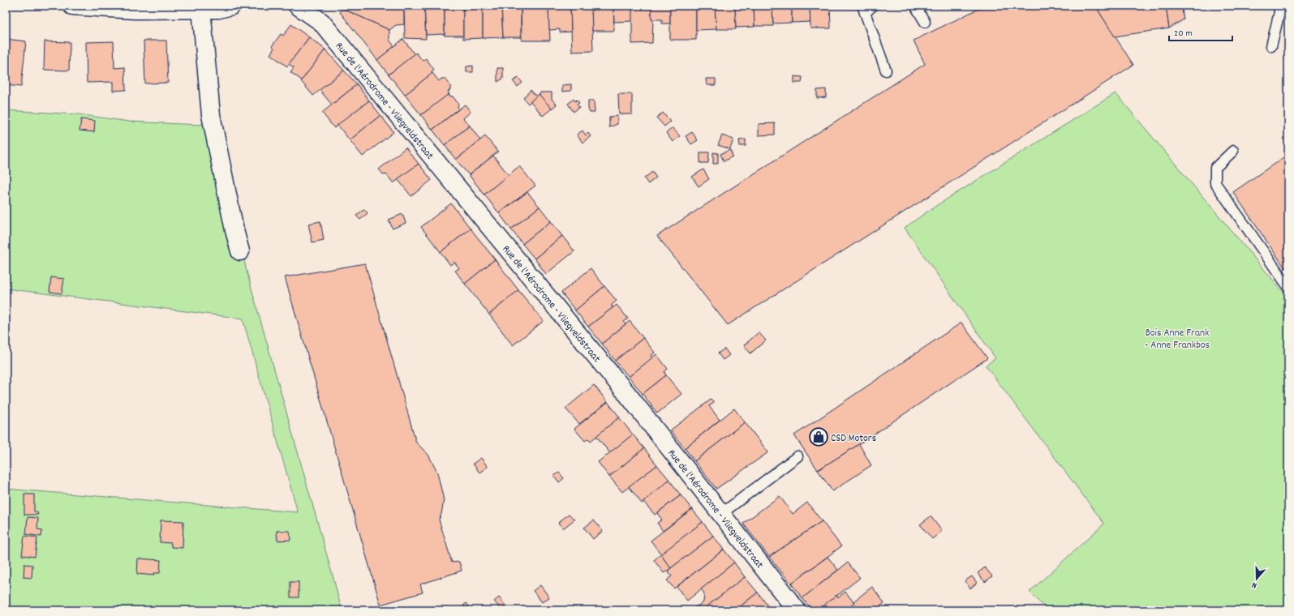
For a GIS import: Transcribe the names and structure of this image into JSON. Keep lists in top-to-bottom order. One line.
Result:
{"streets":{"street":["Rue de l'Aérodrome - Vliegveldstraat"]},"parks":["Bois Anne Frank - Anne Frankbos"],"places":{"shop":["CSD Motors"]},"scale_bar":"20 m","north":"bottom"}
